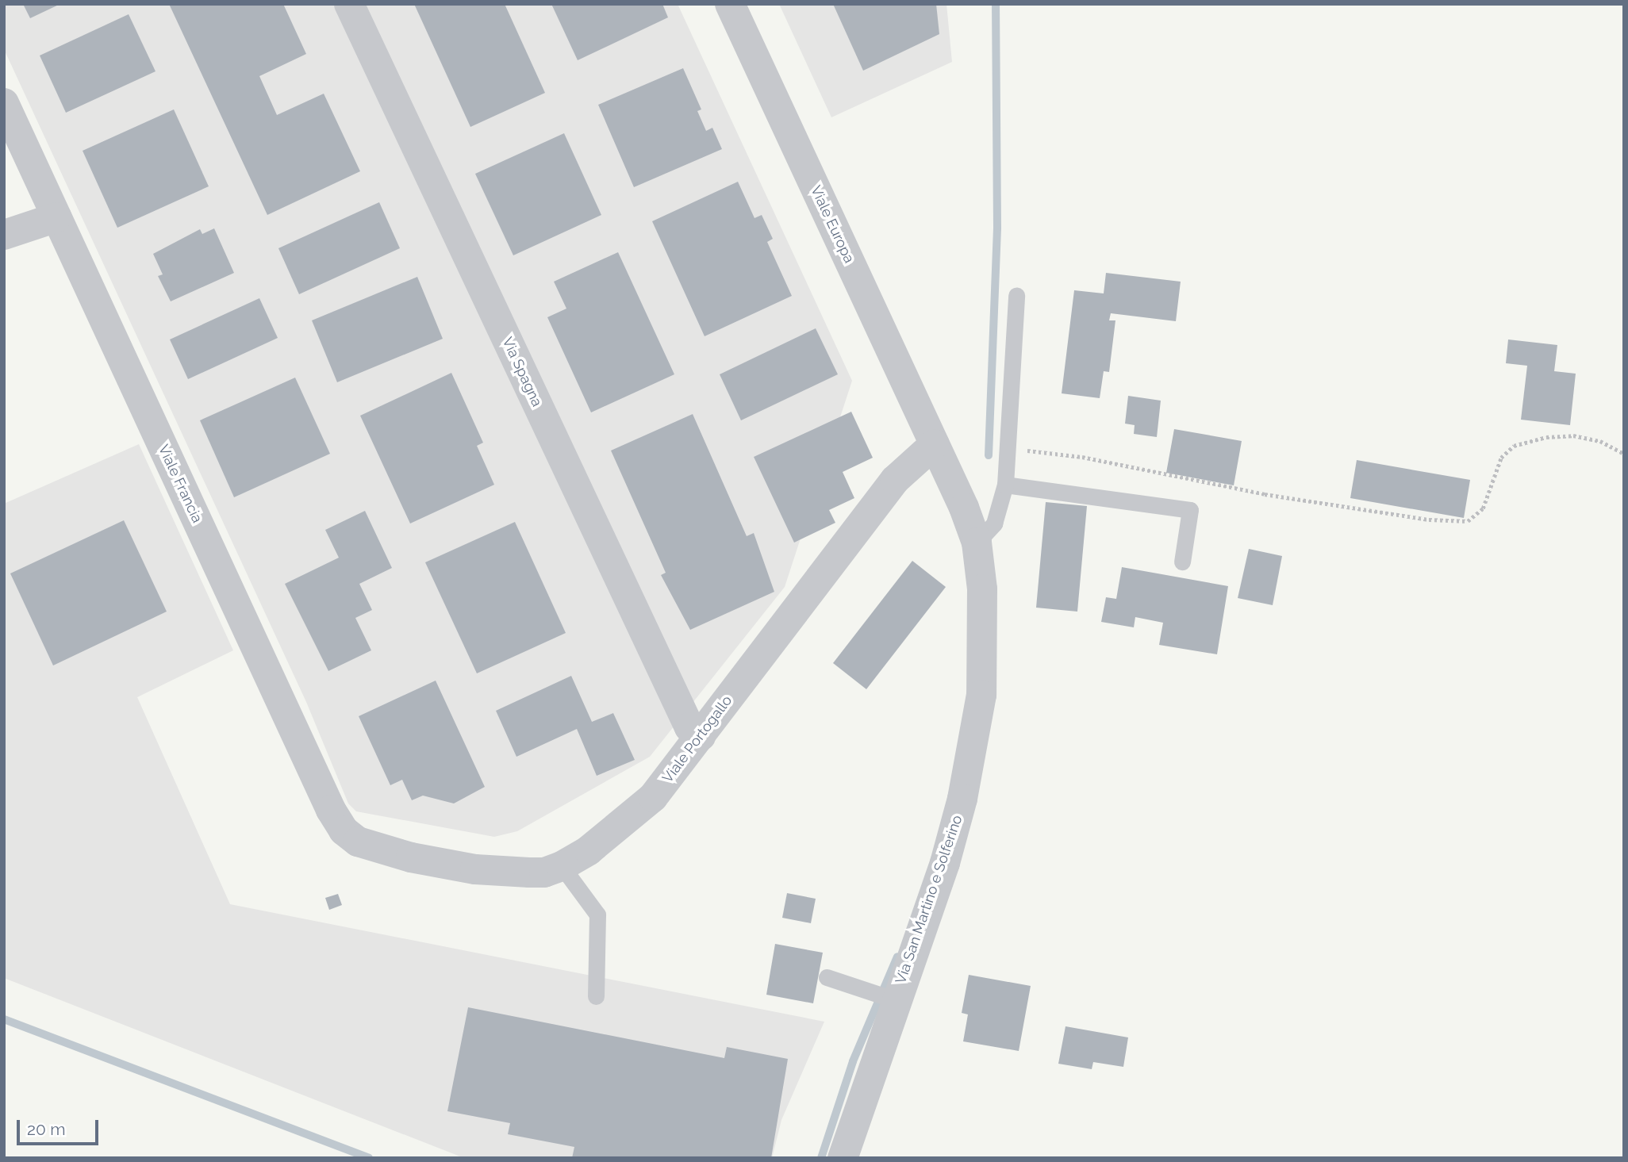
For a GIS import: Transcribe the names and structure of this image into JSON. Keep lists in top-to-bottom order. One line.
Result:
{"streets":{"street":["Viale Europa","Via Spagna","Viale Francia","Viale Portogallo","Via San Martino e Solferino"]},"crossings":[["Viale Europa","Viale Portogallo"],["Viale Europa","Via San Martino e Solferino"],["Via Spagna","Viale Portogallo"],["Viale Francia","Viale Portogallo"],["Viale Portogallo","Via San Martino e Solferino"]],"scale_bar":"20 m"}
